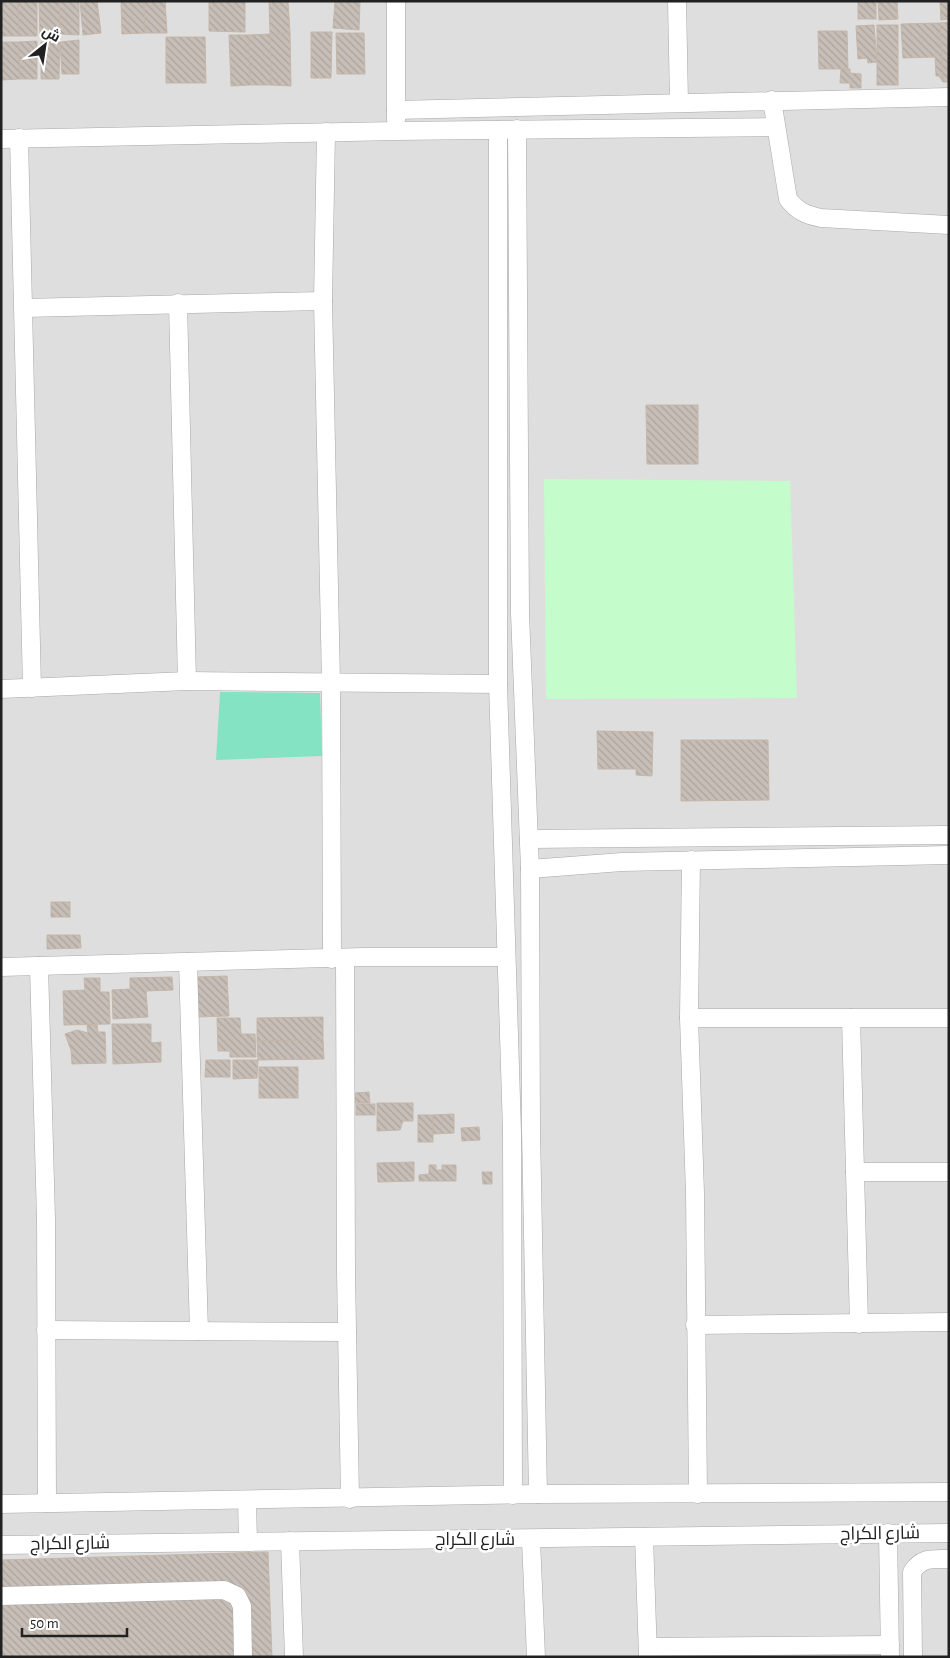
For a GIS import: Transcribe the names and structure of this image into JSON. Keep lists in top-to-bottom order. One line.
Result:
{"streets":{"street":["شارع الكراج"]},"scale_bar":"50 m","north":"top right"}
